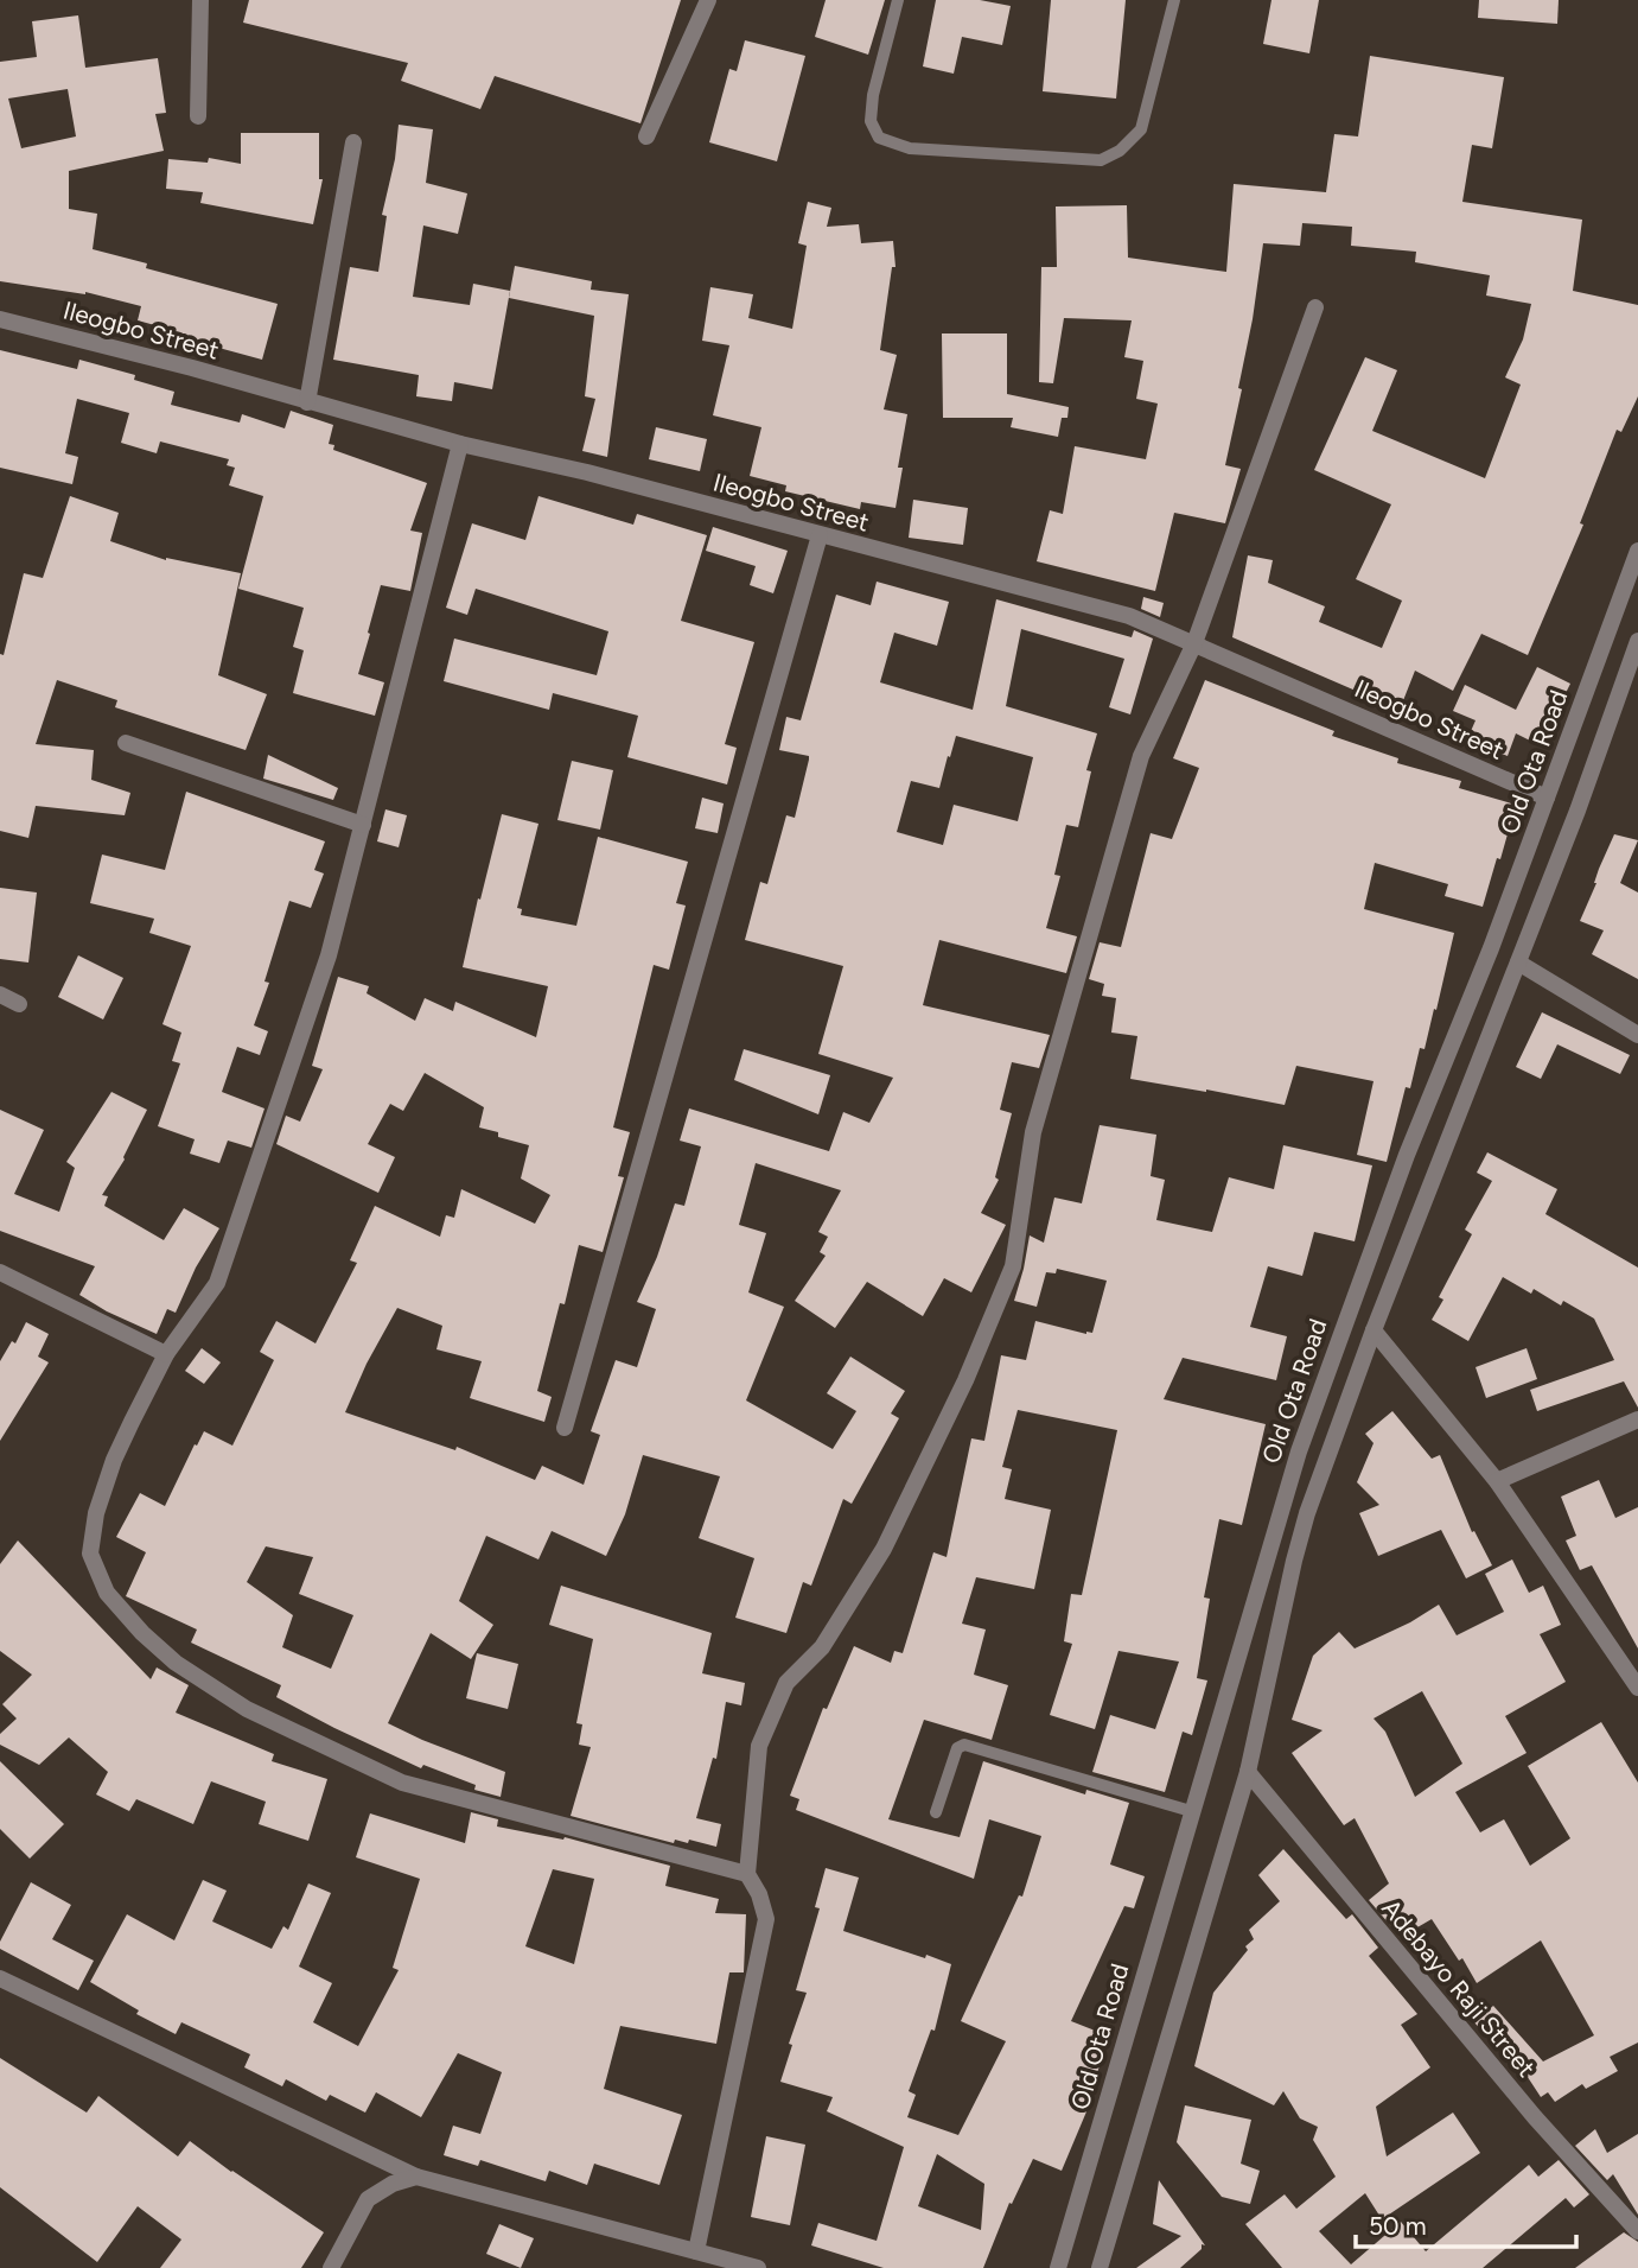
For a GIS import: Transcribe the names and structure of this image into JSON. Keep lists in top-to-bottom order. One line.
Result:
{"streets":{"street":["Ileogbo Street","Old Ota Road","Adebayo Raji Street"]},"crossings":[["Ileogbo Street","Old Ota Road"]],"scale_bar":"50 m"}
